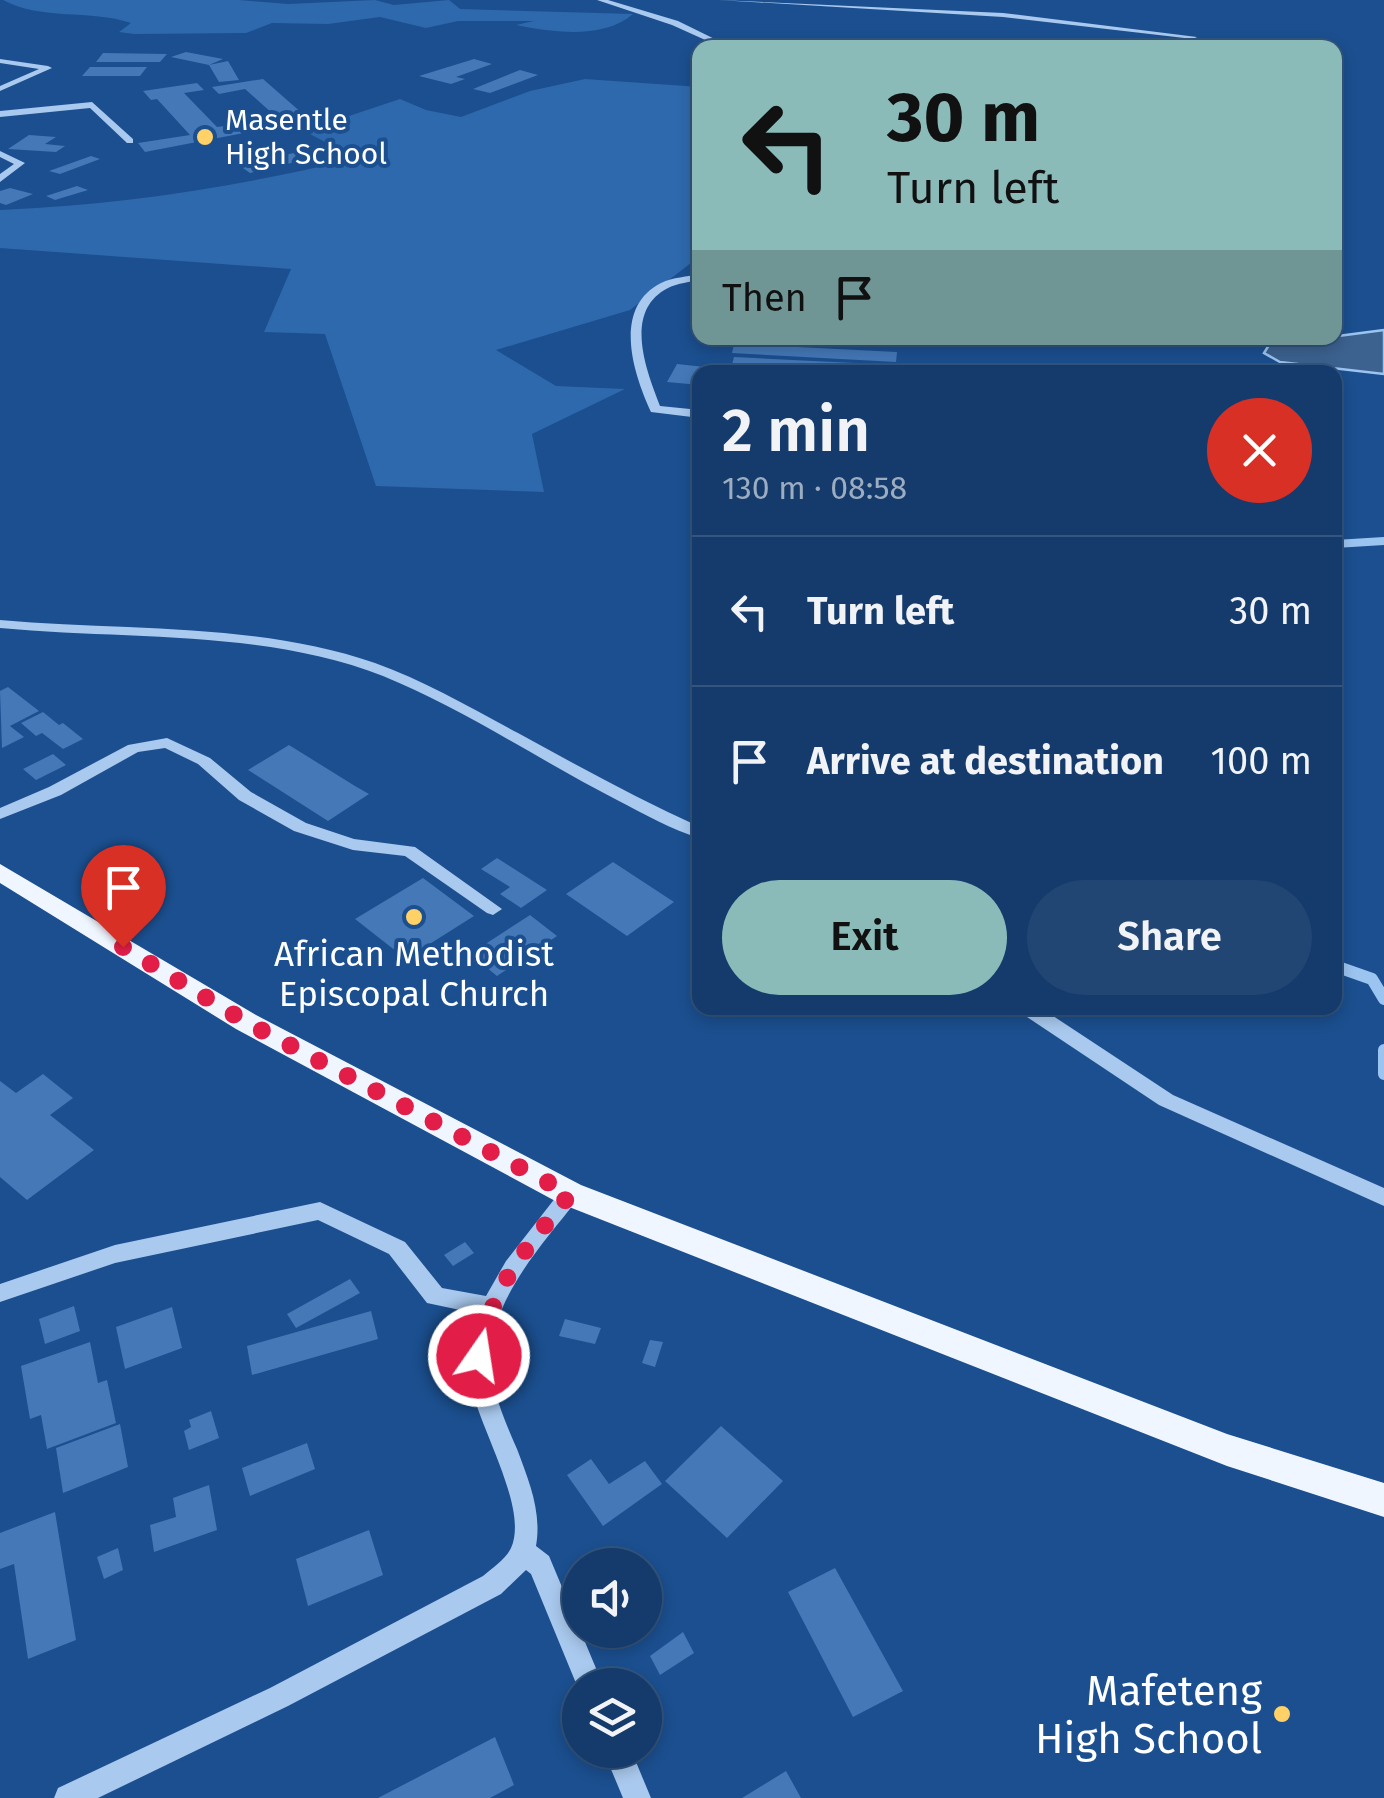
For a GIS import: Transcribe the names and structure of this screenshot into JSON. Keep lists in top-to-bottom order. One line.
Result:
{"places":["Masentle High School","African Methodist Episcopal Church","Mafeteng High School"],"page":{"turn":["30 m","Turn left"],"then":"Then","heading":["2 min","130 m · 08:58"],"list":[{"name":"Turn left","value":"30 m"},{"name":"Arrive at destination","value":"100 m"}],"buttons":["Exit","Share"]}}
